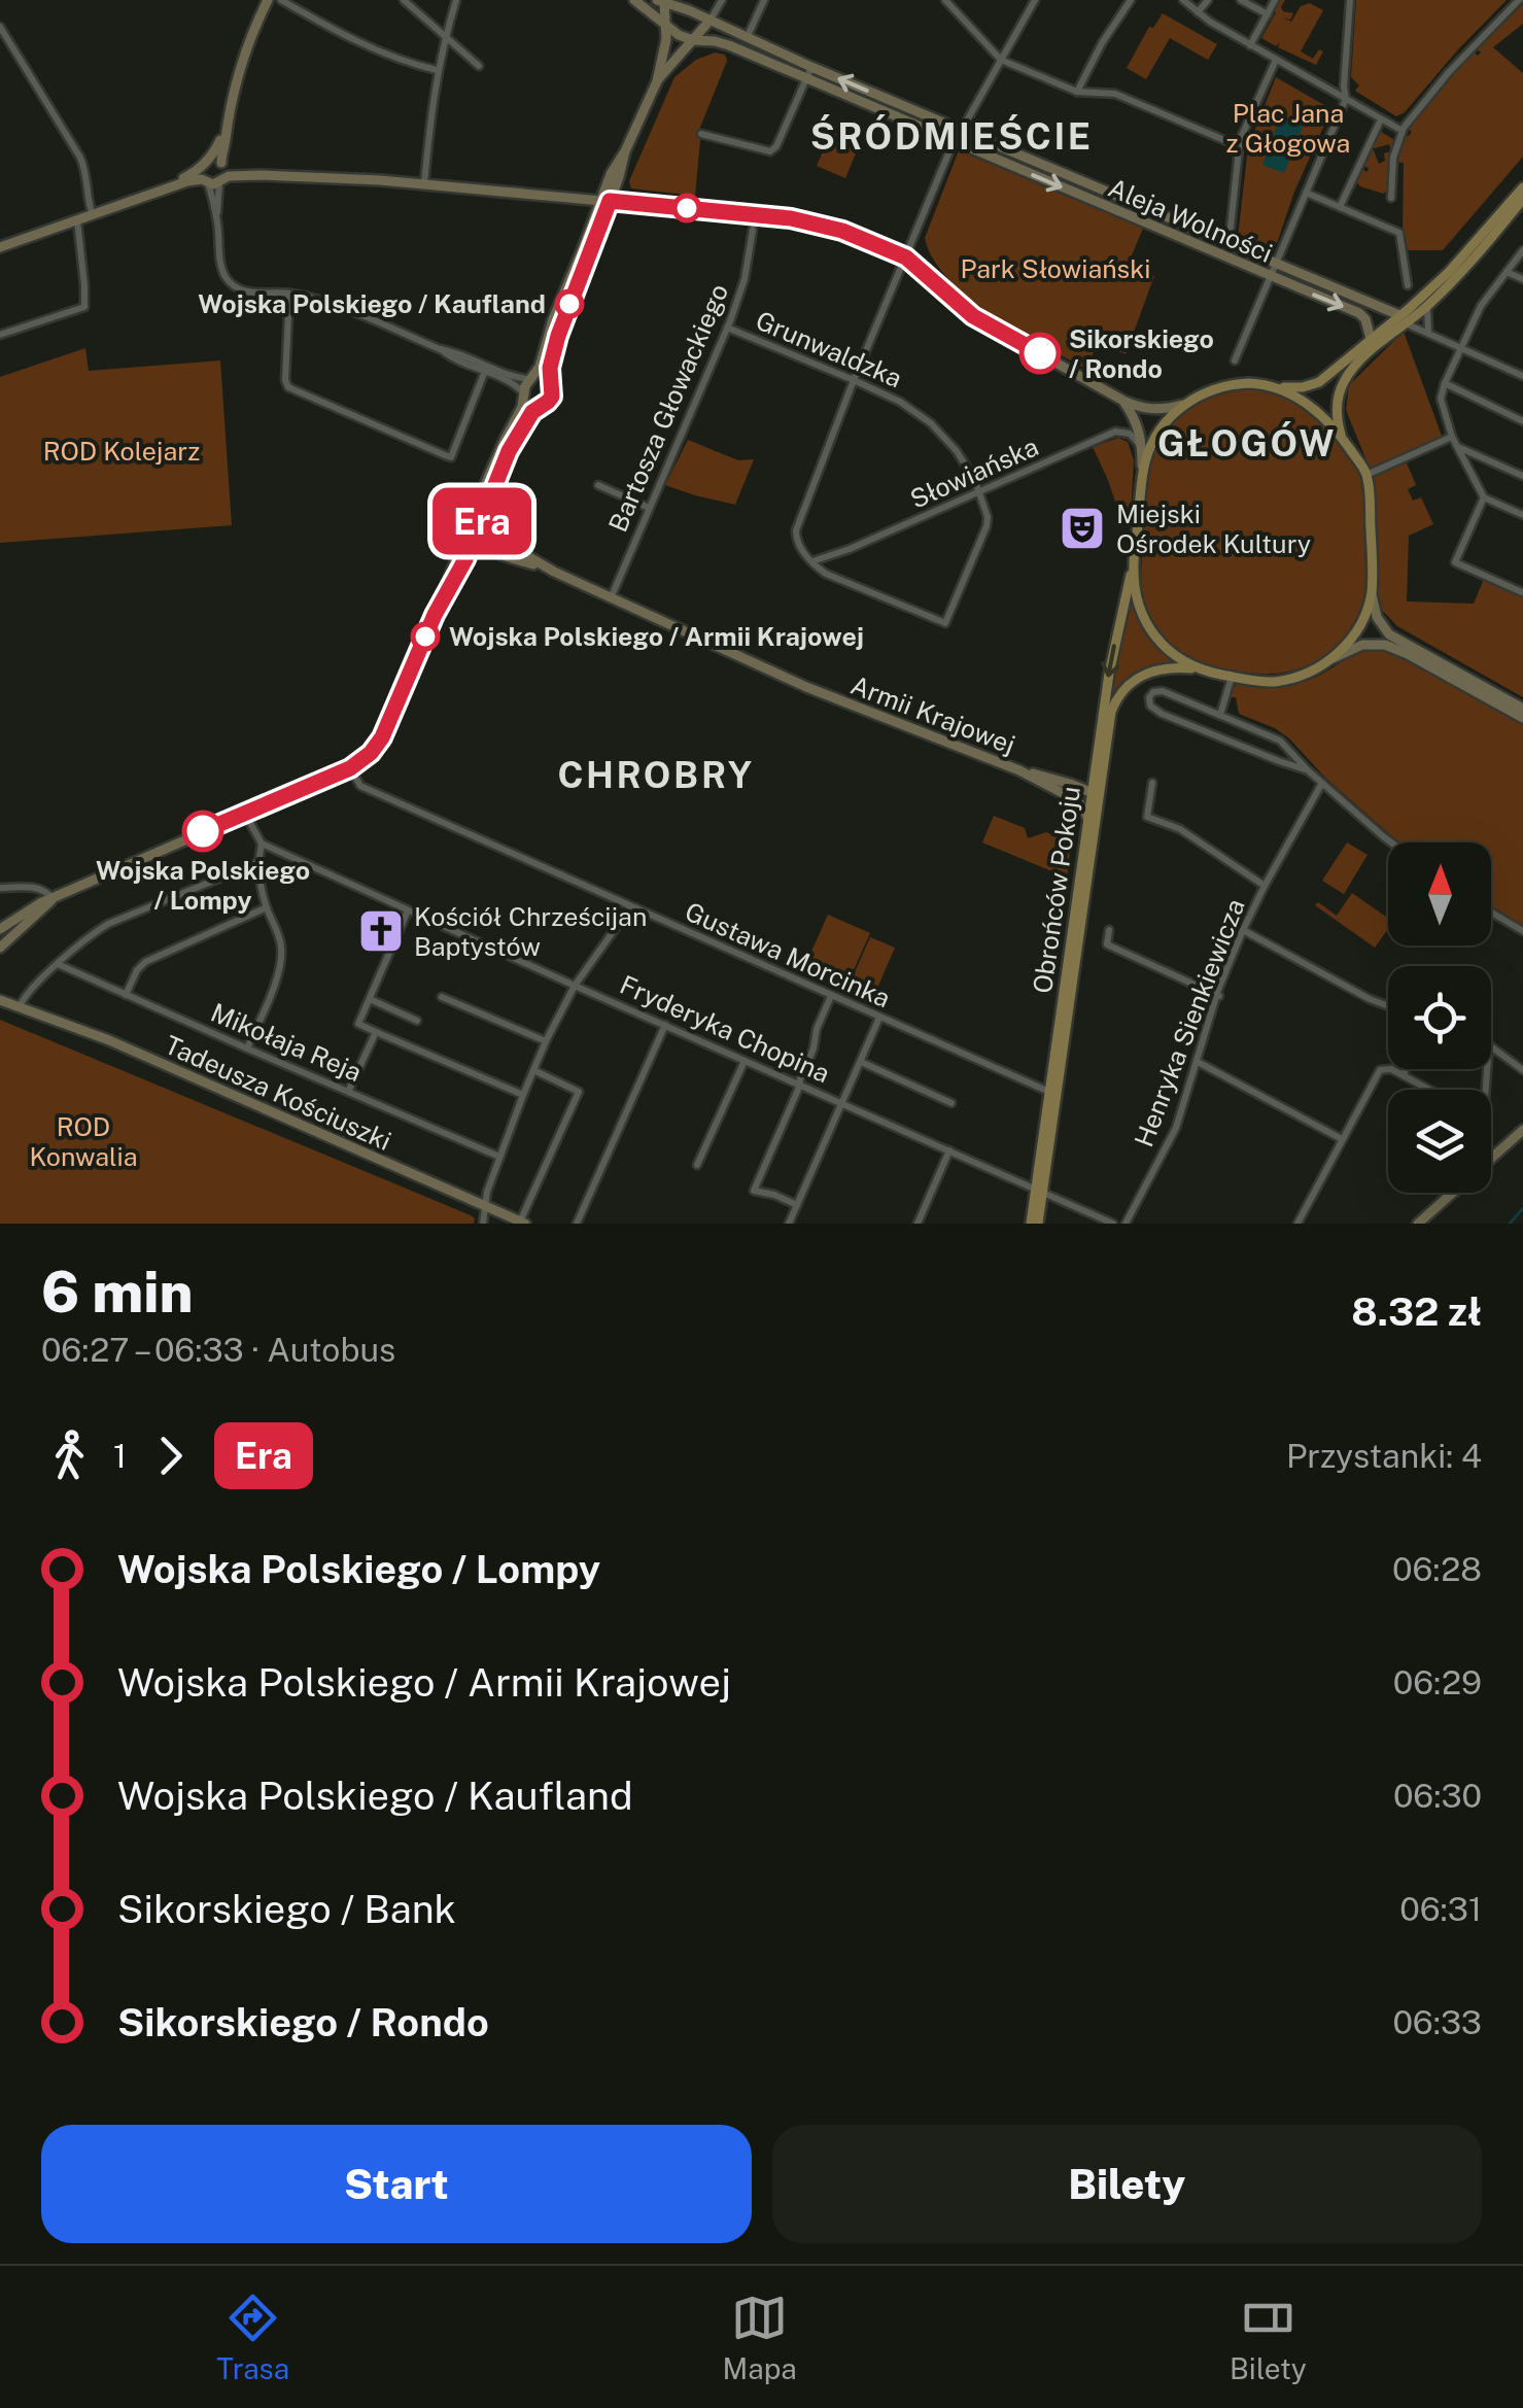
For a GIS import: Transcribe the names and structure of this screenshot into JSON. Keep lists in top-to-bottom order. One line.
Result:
{"streets":{"main road":["Obrońców Pokoju"],"street":["Aleja Wolności","Grunwaldzka","Bartosza Głowackiego","Słowiańska","Armii Krajowej","Gustawa Morcinka","Henryka Sienkiewicza","Fryderyka Chopina","Mikołaja Reja","Tadeusza Kościuszki"]},"crossings":[["Grunwaldzka","Bartosza Głowackiego"],["Grunwaldzka","Słowiańska"],["Bartosza Głowackiego","Armii Krajowej"],["Armii Krajowej","Obrońców Pokoju"],["Obrońców Pokoju","Gustawa Morcinka"],["Obrońców Pokoju","Fryderyka Chopina"]],"districts":["ŚRÓDMIEŚCIE","GŁOGÓW","CHROBRY"],"parks":["Plac Jana z Głogowa","Park Słowiański","ROD Kolejarz","ROD Konwalia"],"places":{"other":["Wojska Polskiego / Kaufland","Sikorskiego / Rondo","Wojska Polskiego / Armii Krajowej","Wojska Polskiego / Lompy"],"theatre":["Miejski Ośrodek Kultury"],"church":["Kościół Chrześcijan Baptystów"]},"lines":["bus line Era"],"north":"top","page":{"on_map":"Era","heading":["6 min","06:27 – 06:33 · Autobus","8.32 zł"],"legs":["1","Era","Przystanki: 4"],"list":[{"name":"Wojska Polskiego / Lompy","value":"06:28"},{"name":"Wojska Polskiego / Armii Krajowej","value":"06:29"},{"name":"Wojska Polskiego / Kaufland","value":"06:30"},{"name":"Sikorskiego / Bank","value":"06:31"},{"name":"Sikorskiego / Rondo","value":"06:33"}],"buttons":["Start","Bilety"],"tabs":["Trasa","Mapa","Bilety"]}}
